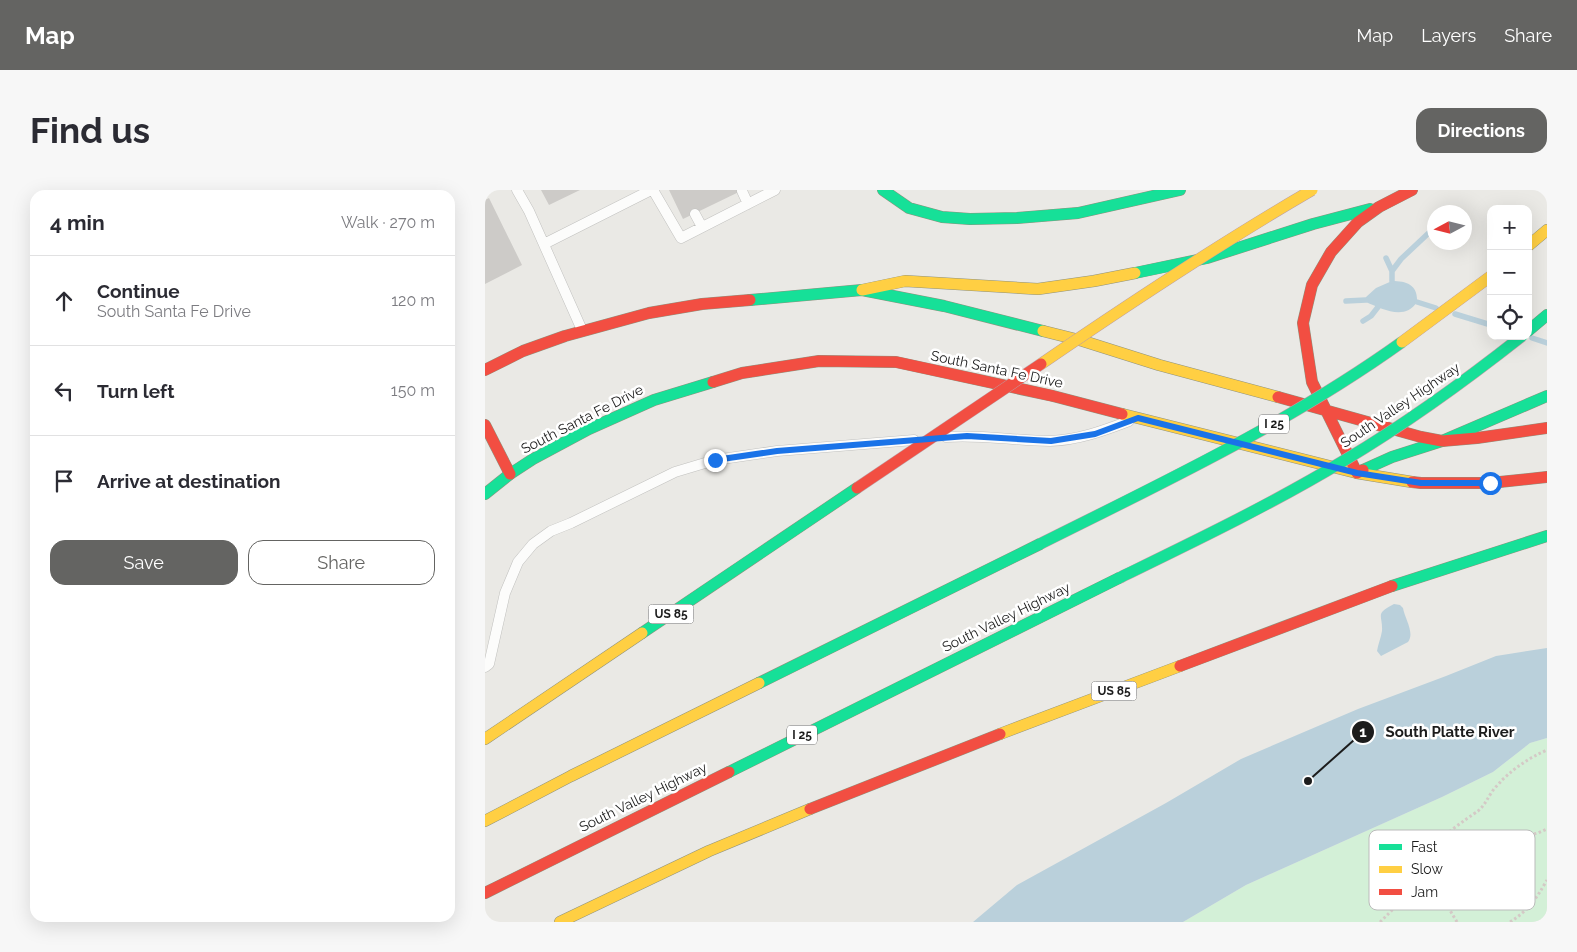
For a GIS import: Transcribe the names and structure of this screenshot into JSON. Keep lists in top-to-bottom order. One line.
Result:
{"streets":{"main road":["South Santa Fe Drive","South Valley Highway","I 25","US 85"]},"places":["South Platte River"],"legend":["Fast","Slow","Jam"],"north":"left","page":{"header":"Map","nav":["Map","Layers","Share"],"buttons":["Directions",["Save","Share"]],"title":"Find us","heading":["4 min","Walk · 270 m"],"map_buttons":["+","−"],"list":[["Continue","South Santa Fe Drive","120 m"],["Turn left","150 m"],"Arrive at destination"]}}
